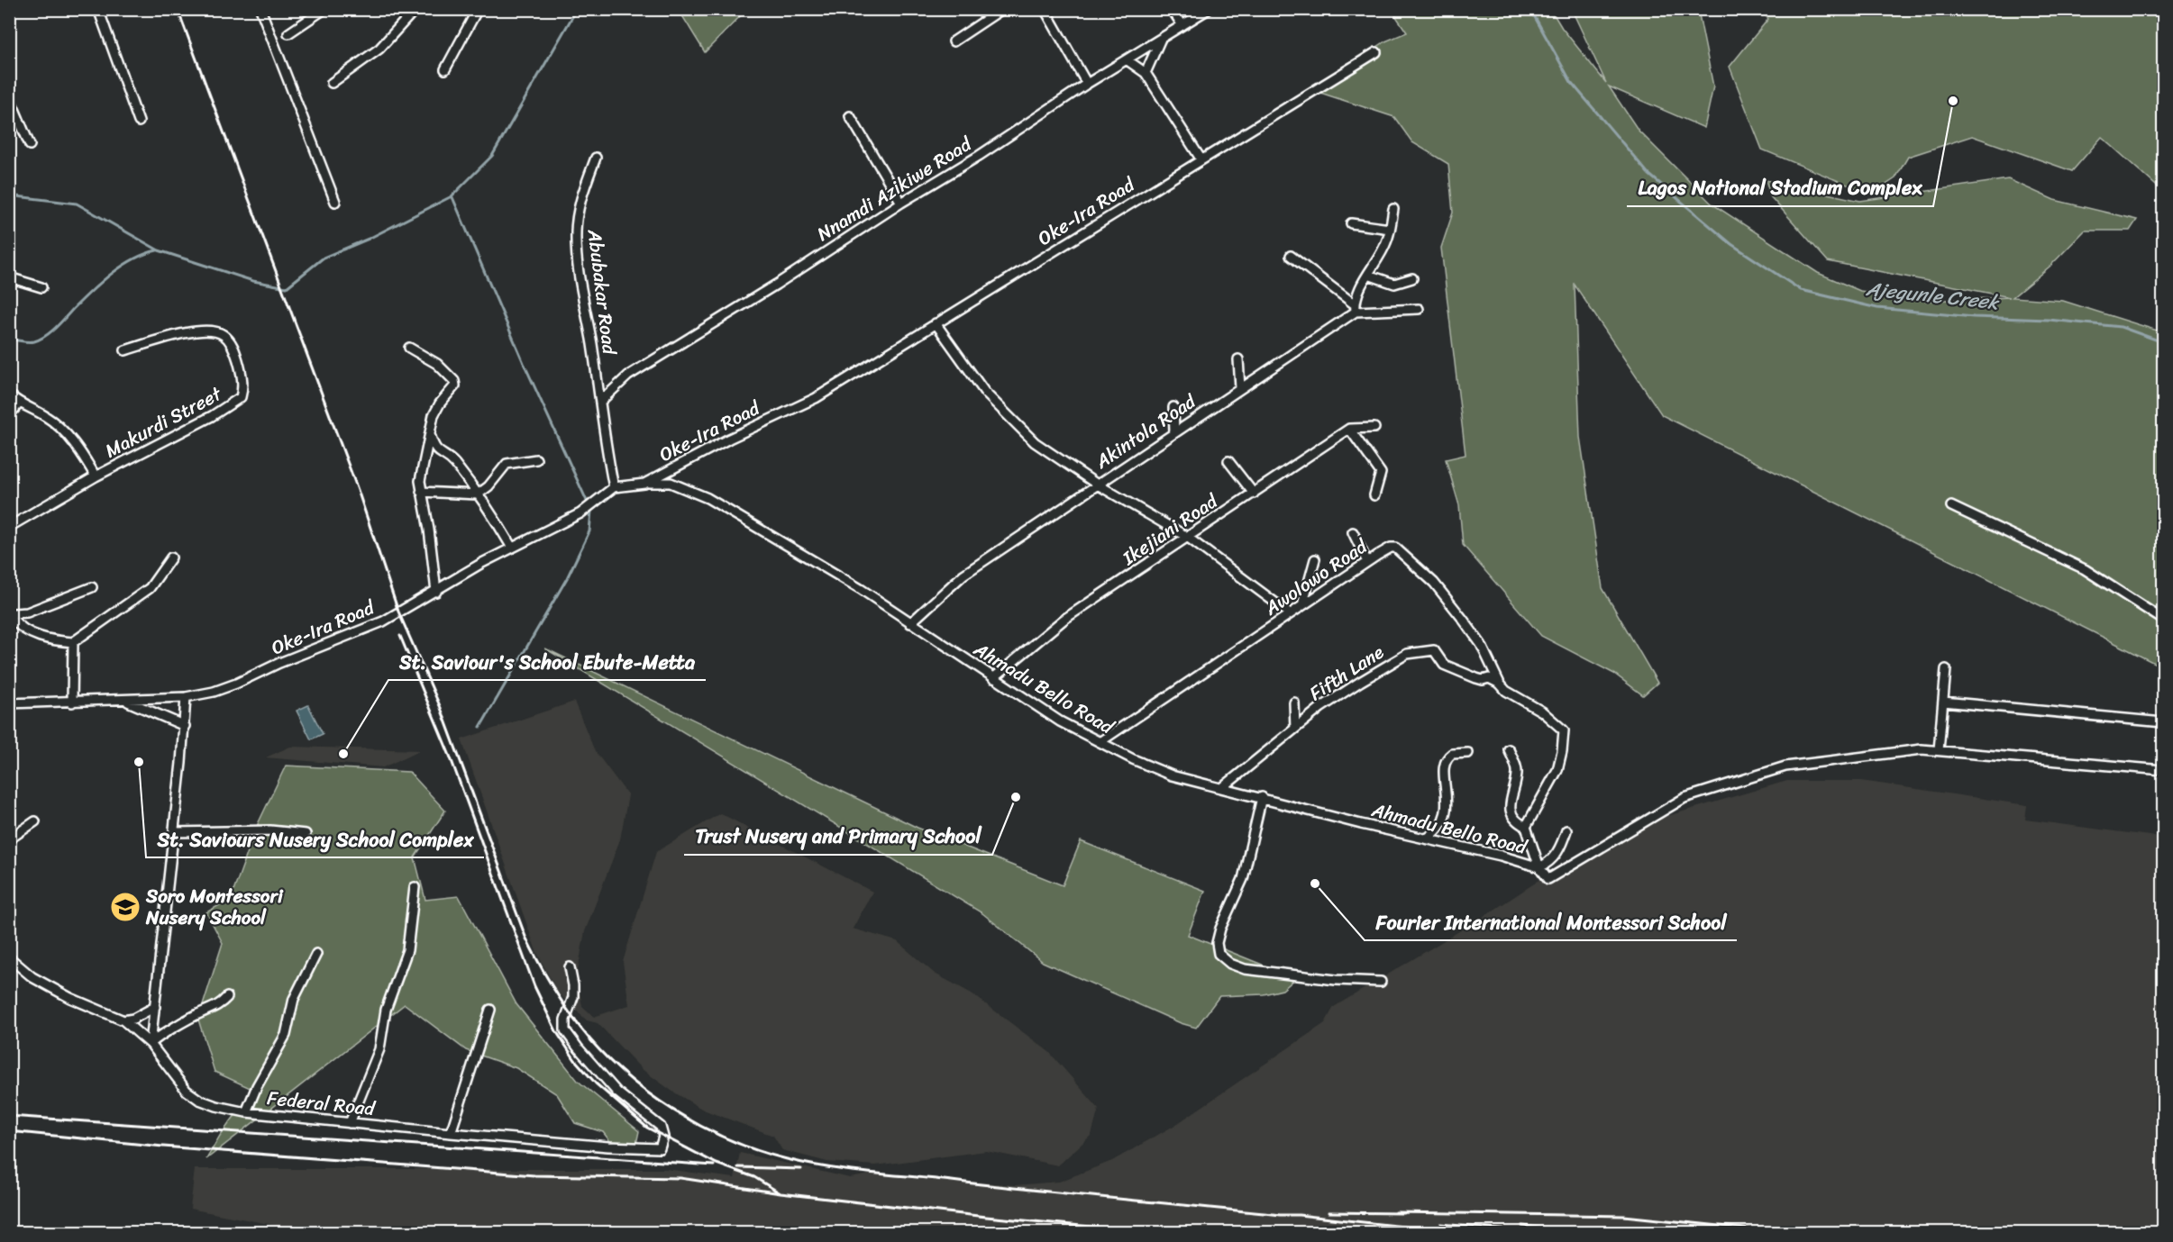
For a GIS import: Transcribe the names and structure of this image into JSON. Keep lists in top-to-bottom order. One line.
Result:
{"streets":{"street":["Nnamdi Azikiwe Road","Oke-Ira Road","Abubakar Road","Makurdi Street","Akintola Road","Ikejiani Road","Awolowo Road","Fifth Lane","Ahmadu Bello Road","Federal Road"]},"crossings":[["Nnamdi Azikiwe Road","Abubakar Road"],["Oke-Ira Road","Ahmadu Bello Road"],["Akintola Road","Ahmadu Bello Road"],["Ikejiani Road","Ahmadu Bello Road"],["Awolowo Road","Fifth Lane"],["Awolowo Road","Ahmadu Bello Road"],["Fifth Lane","Ahmadu Bello Road"]],"water":["Ajegunle Creek"],"places":{"other":["Lagos National Stadium Complex","St. Saviour's School Ebute-Metta","St. Saviours Nusery School Complex","Trust Nusery and Primary School","Fourier International Montessori School"],"school or university":["Soro Montessori Nusery School"]}}
